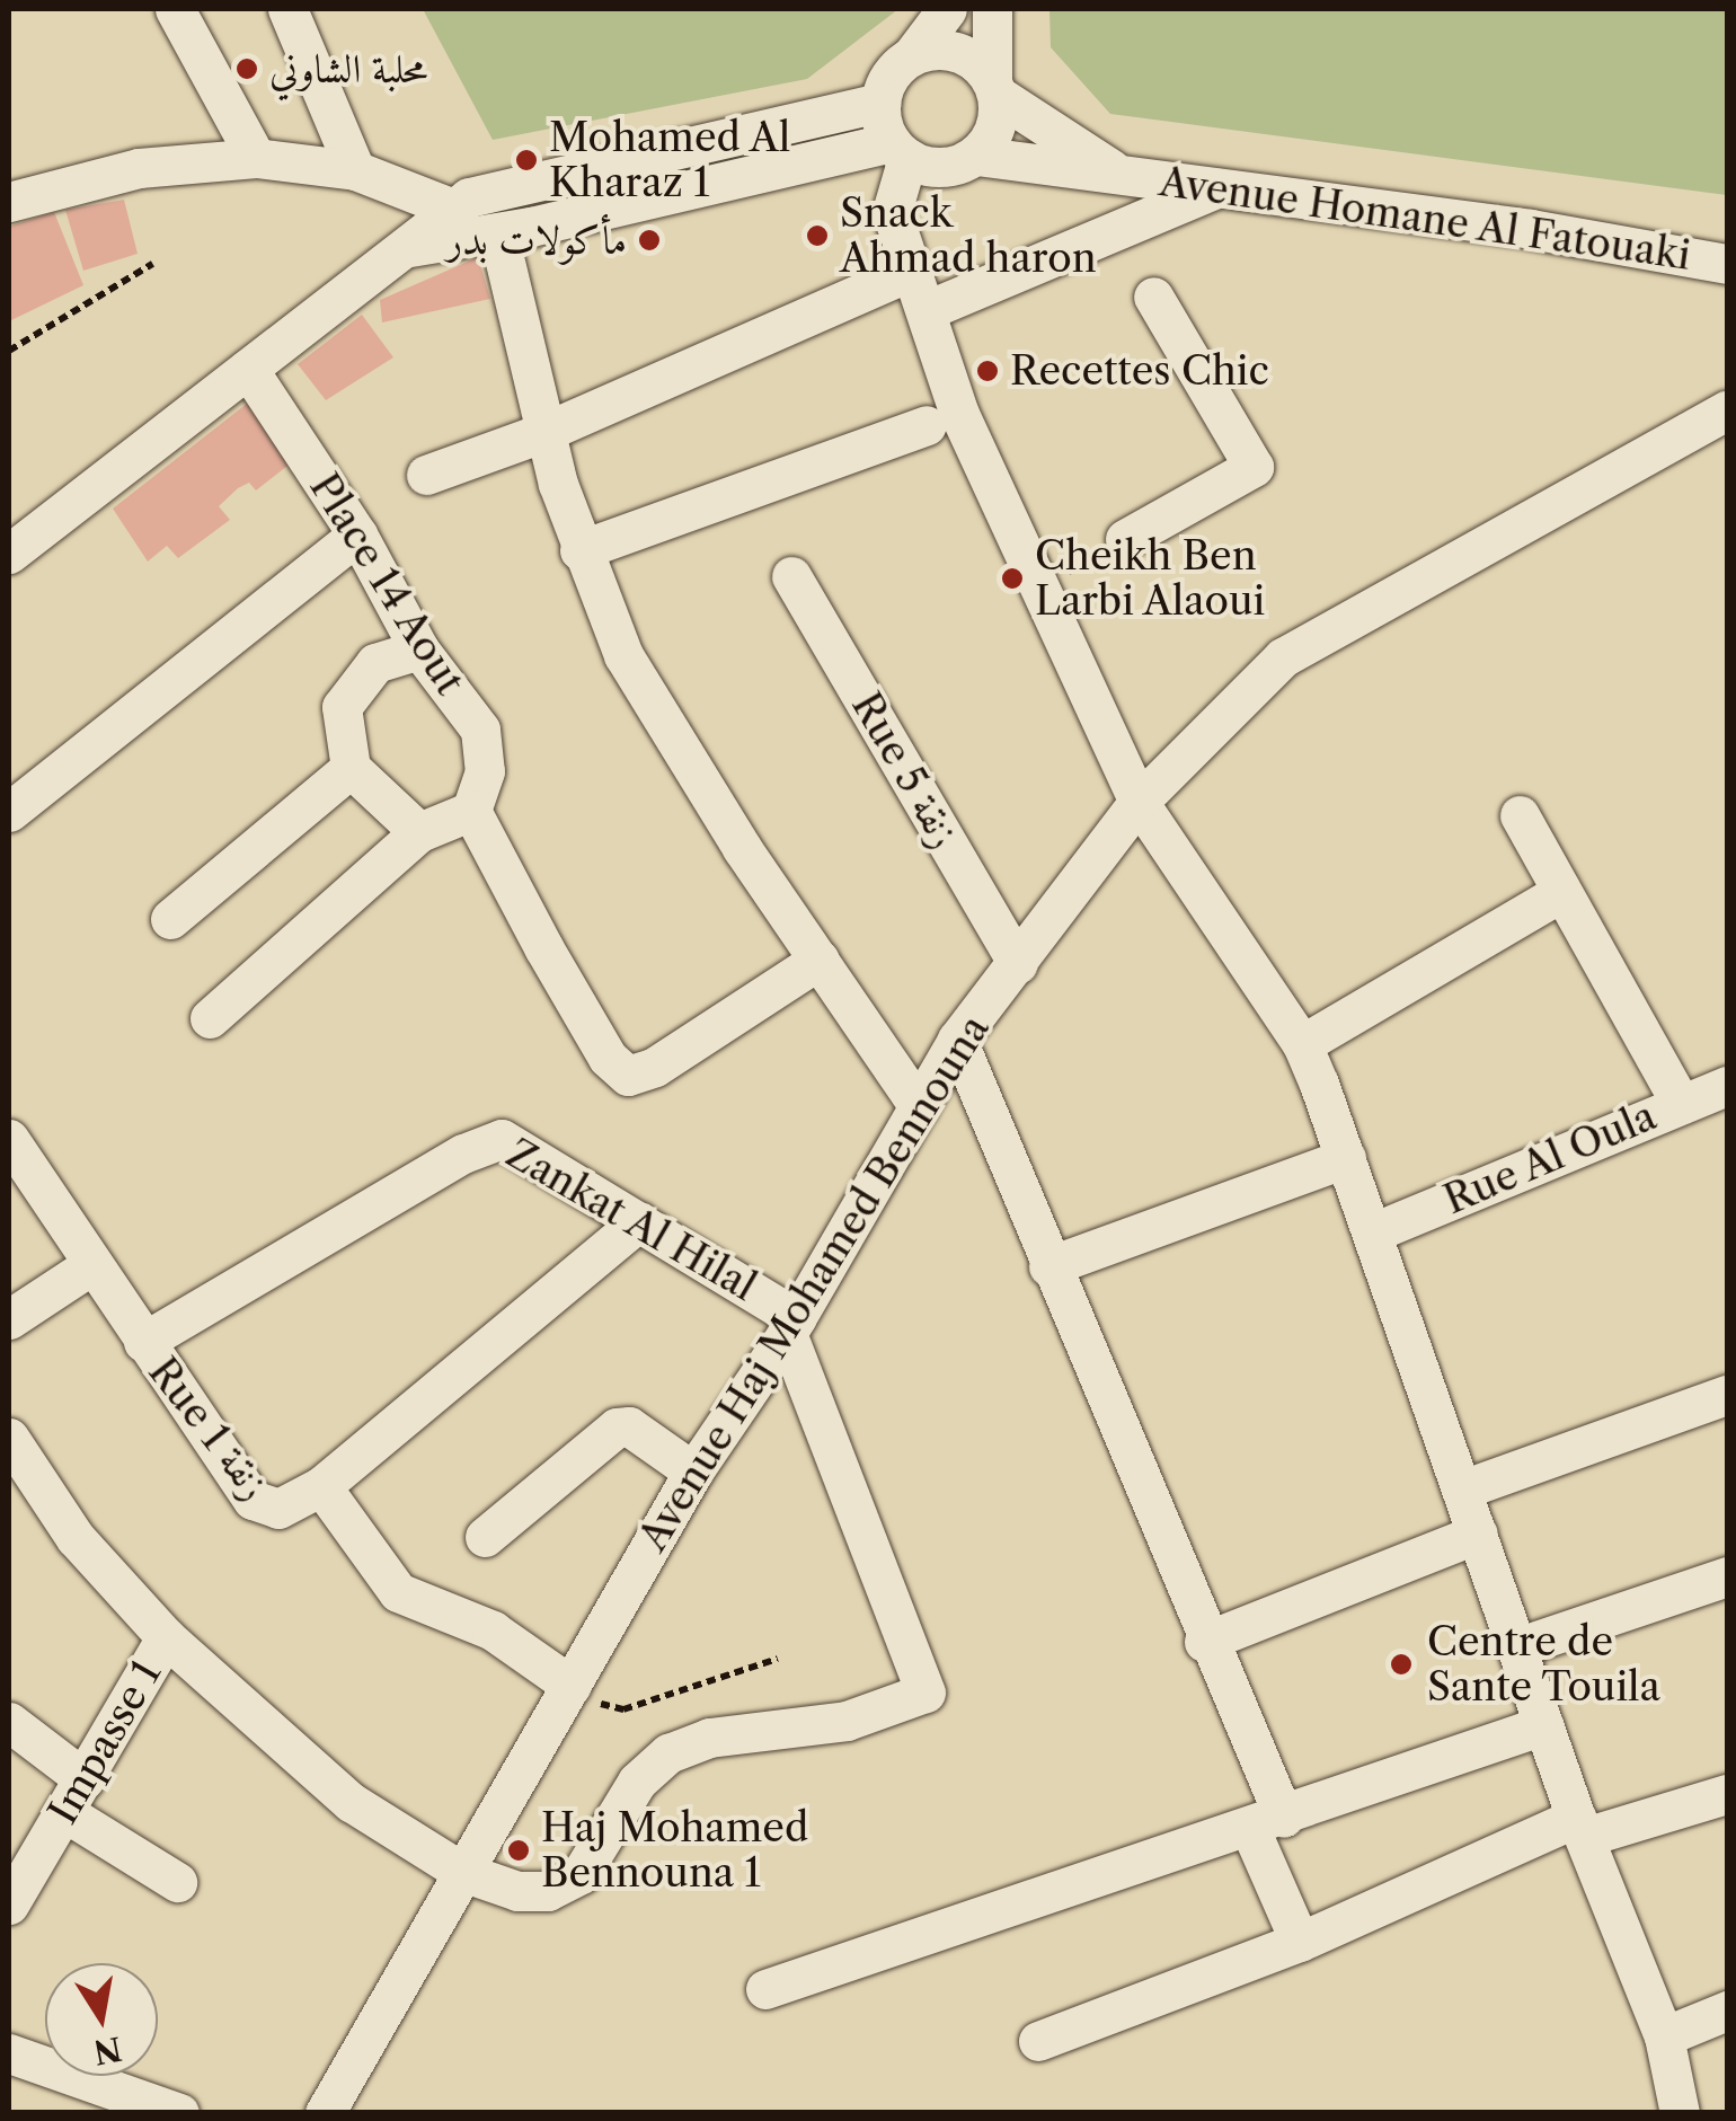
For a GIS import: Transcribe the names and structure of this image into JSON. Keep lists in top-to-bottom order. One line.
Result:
{"streets":{"street":["Avenue Homane Al Fatouaki","Place 14 Aout","Rue 5 زنقة","Rue Al Oula","Zankat Al Hilal","Avenue Haj Mohamed Bennouna","Rue 1 زنقة","Impasse 1"]},"crossings":[["Rue 5 زنقة","Avenue Haj Mohamed Bennouna"],["Zankat Al Hilal","Avenue Haj Mohamed Bennouna"],["Zankat Al Hilal","Rue 1 زنقة"],["Avenue Haj Mohamed Bennouna","Rue 1 زنقة"]],"places":["محلبة الشاوني","Mohamed Al Kharaz 1","Snack Ahmad haron","مأكولات بدر","Recettes Chic","Cheikh Ben Larbi Alaoui","Centre de Sante Touila","Haj Mohamed Bennouna 1"],"north":"bottom"}
